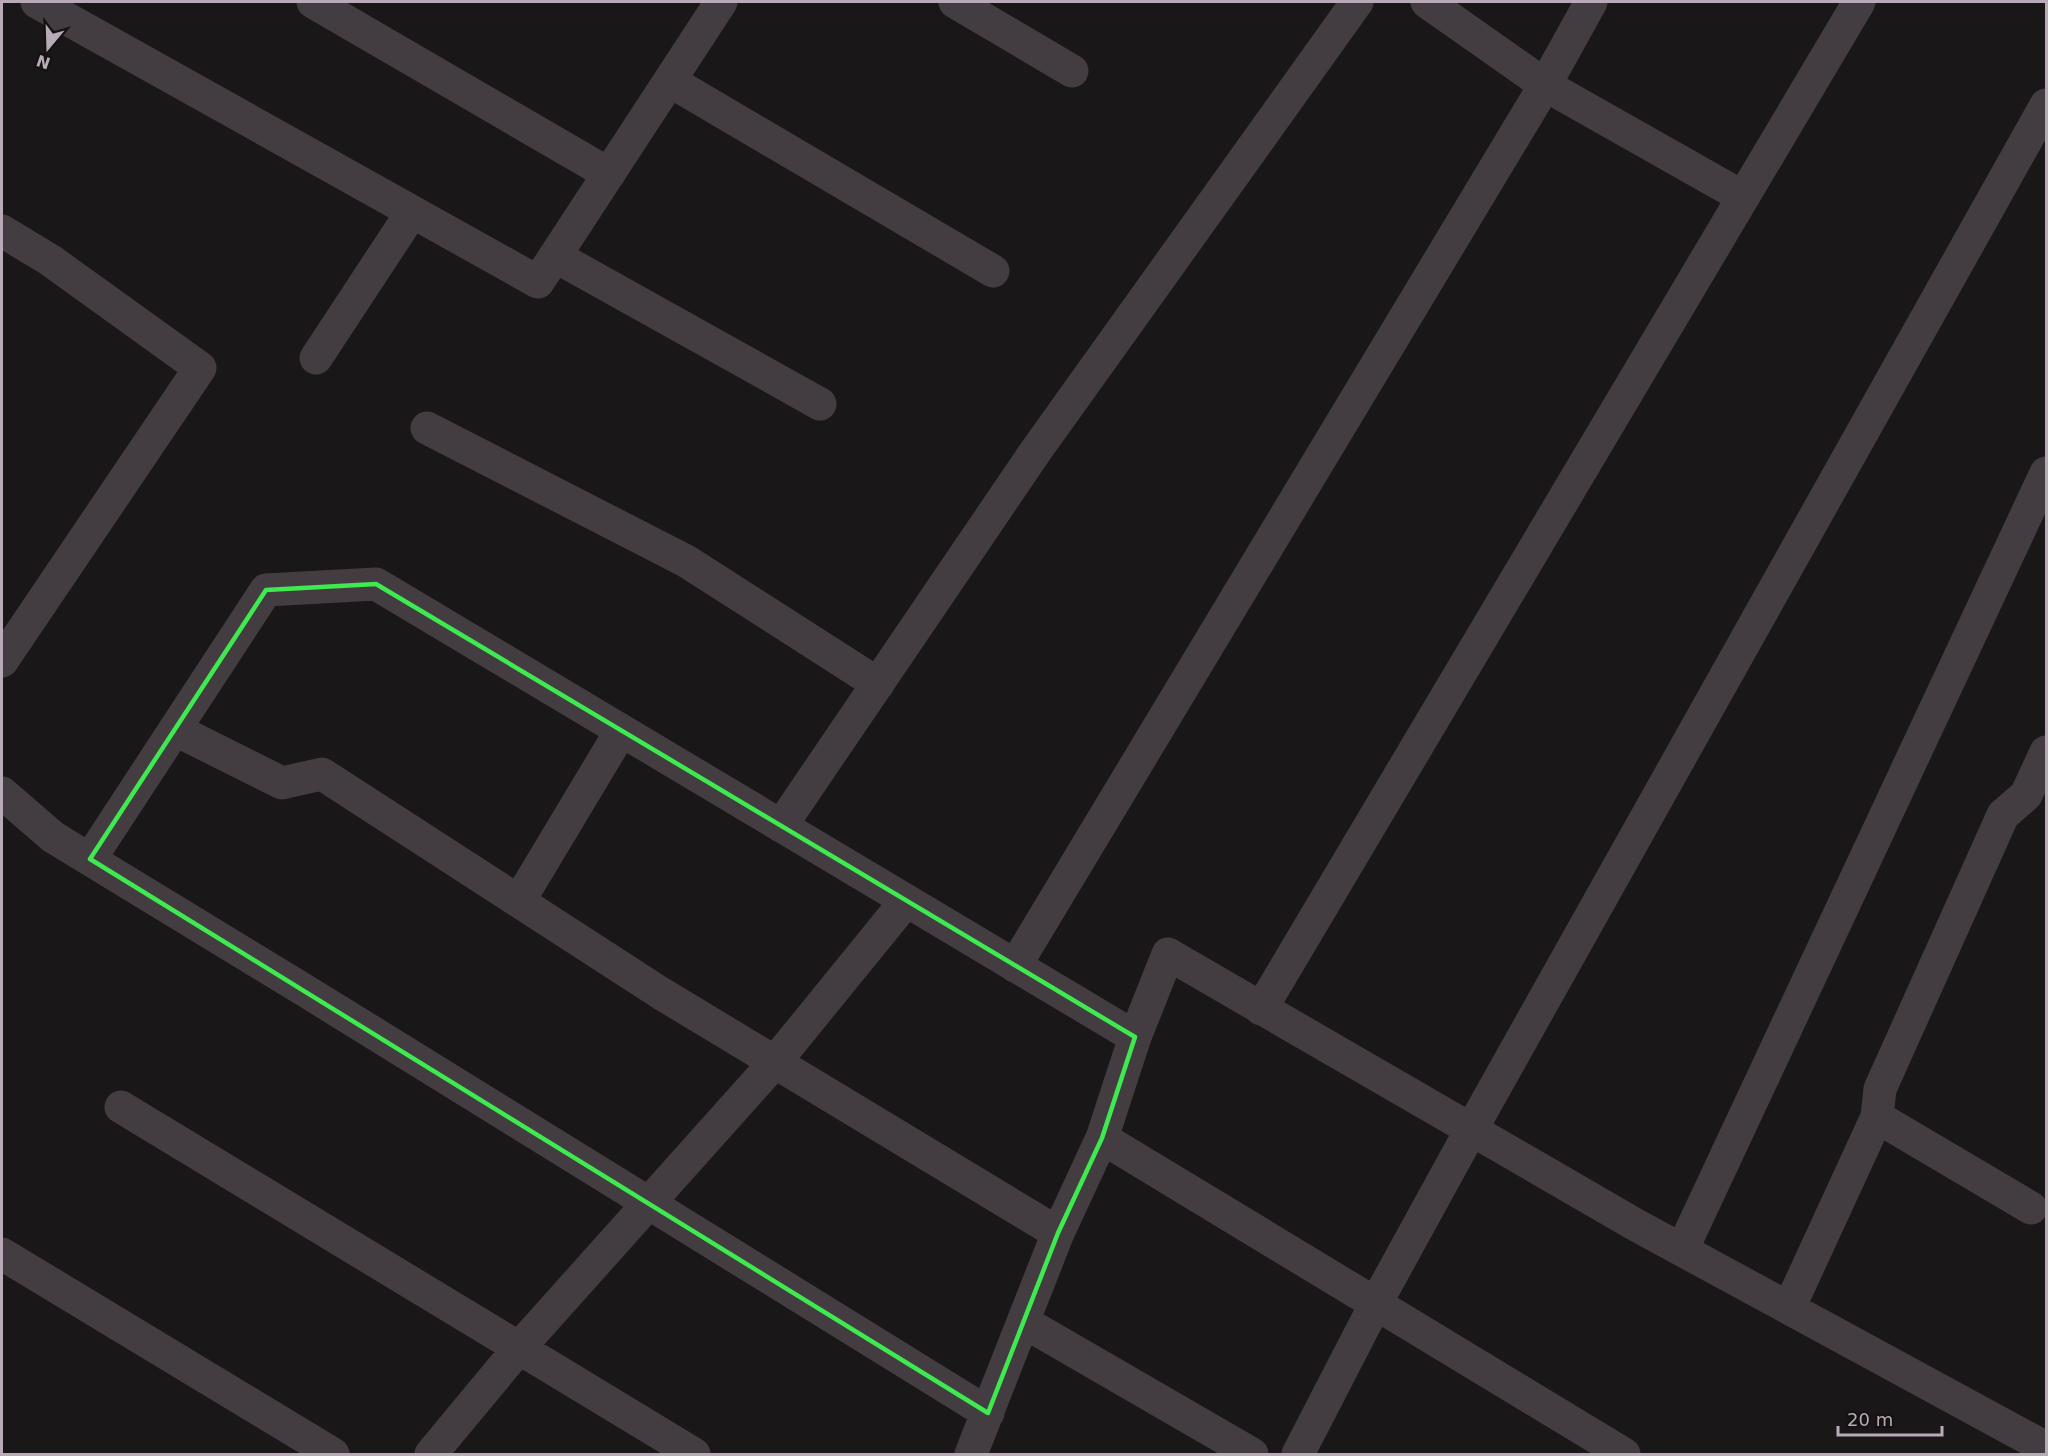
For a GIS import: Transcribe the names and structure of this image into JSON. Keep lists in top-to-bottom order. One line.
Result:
{"scale_bar":"20 m","north":"bottom"}
